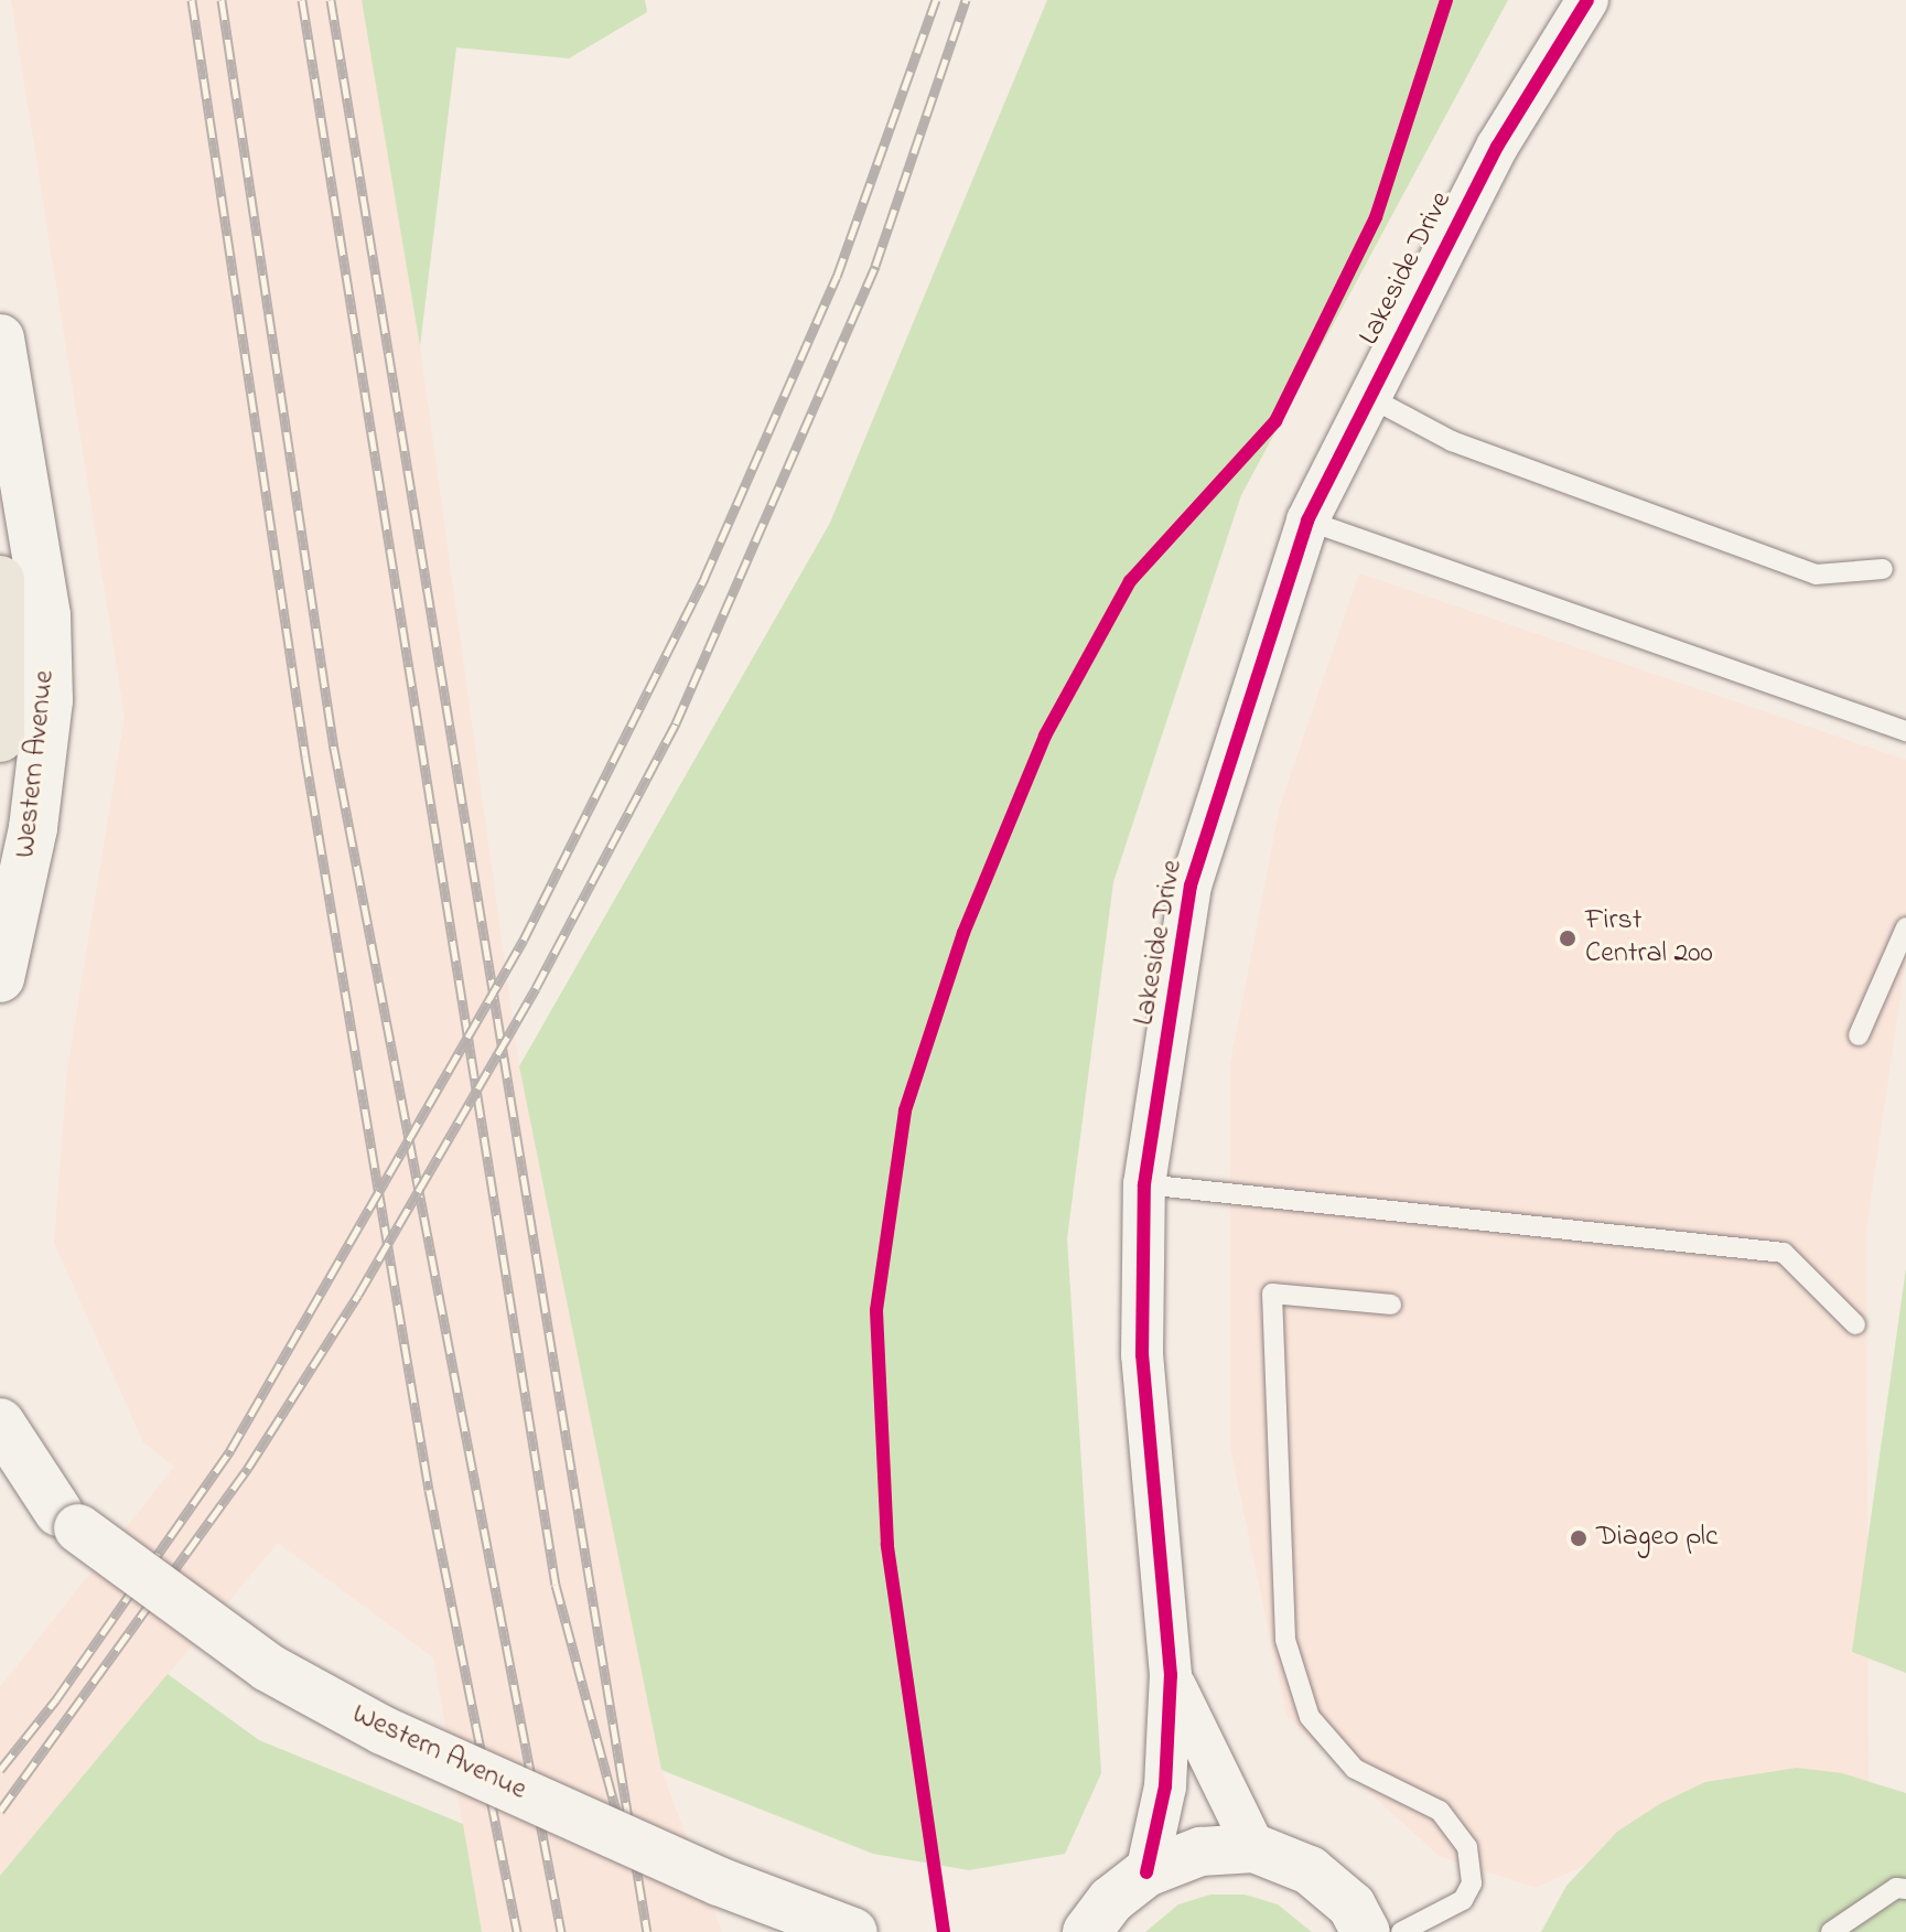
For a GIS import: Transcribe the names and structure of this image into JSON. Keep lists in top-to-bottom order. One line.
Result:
{"streets":{"street":["Lakeside Drive","Western Avenue"]},"places":["First Central 200","Diageo plc"]}
